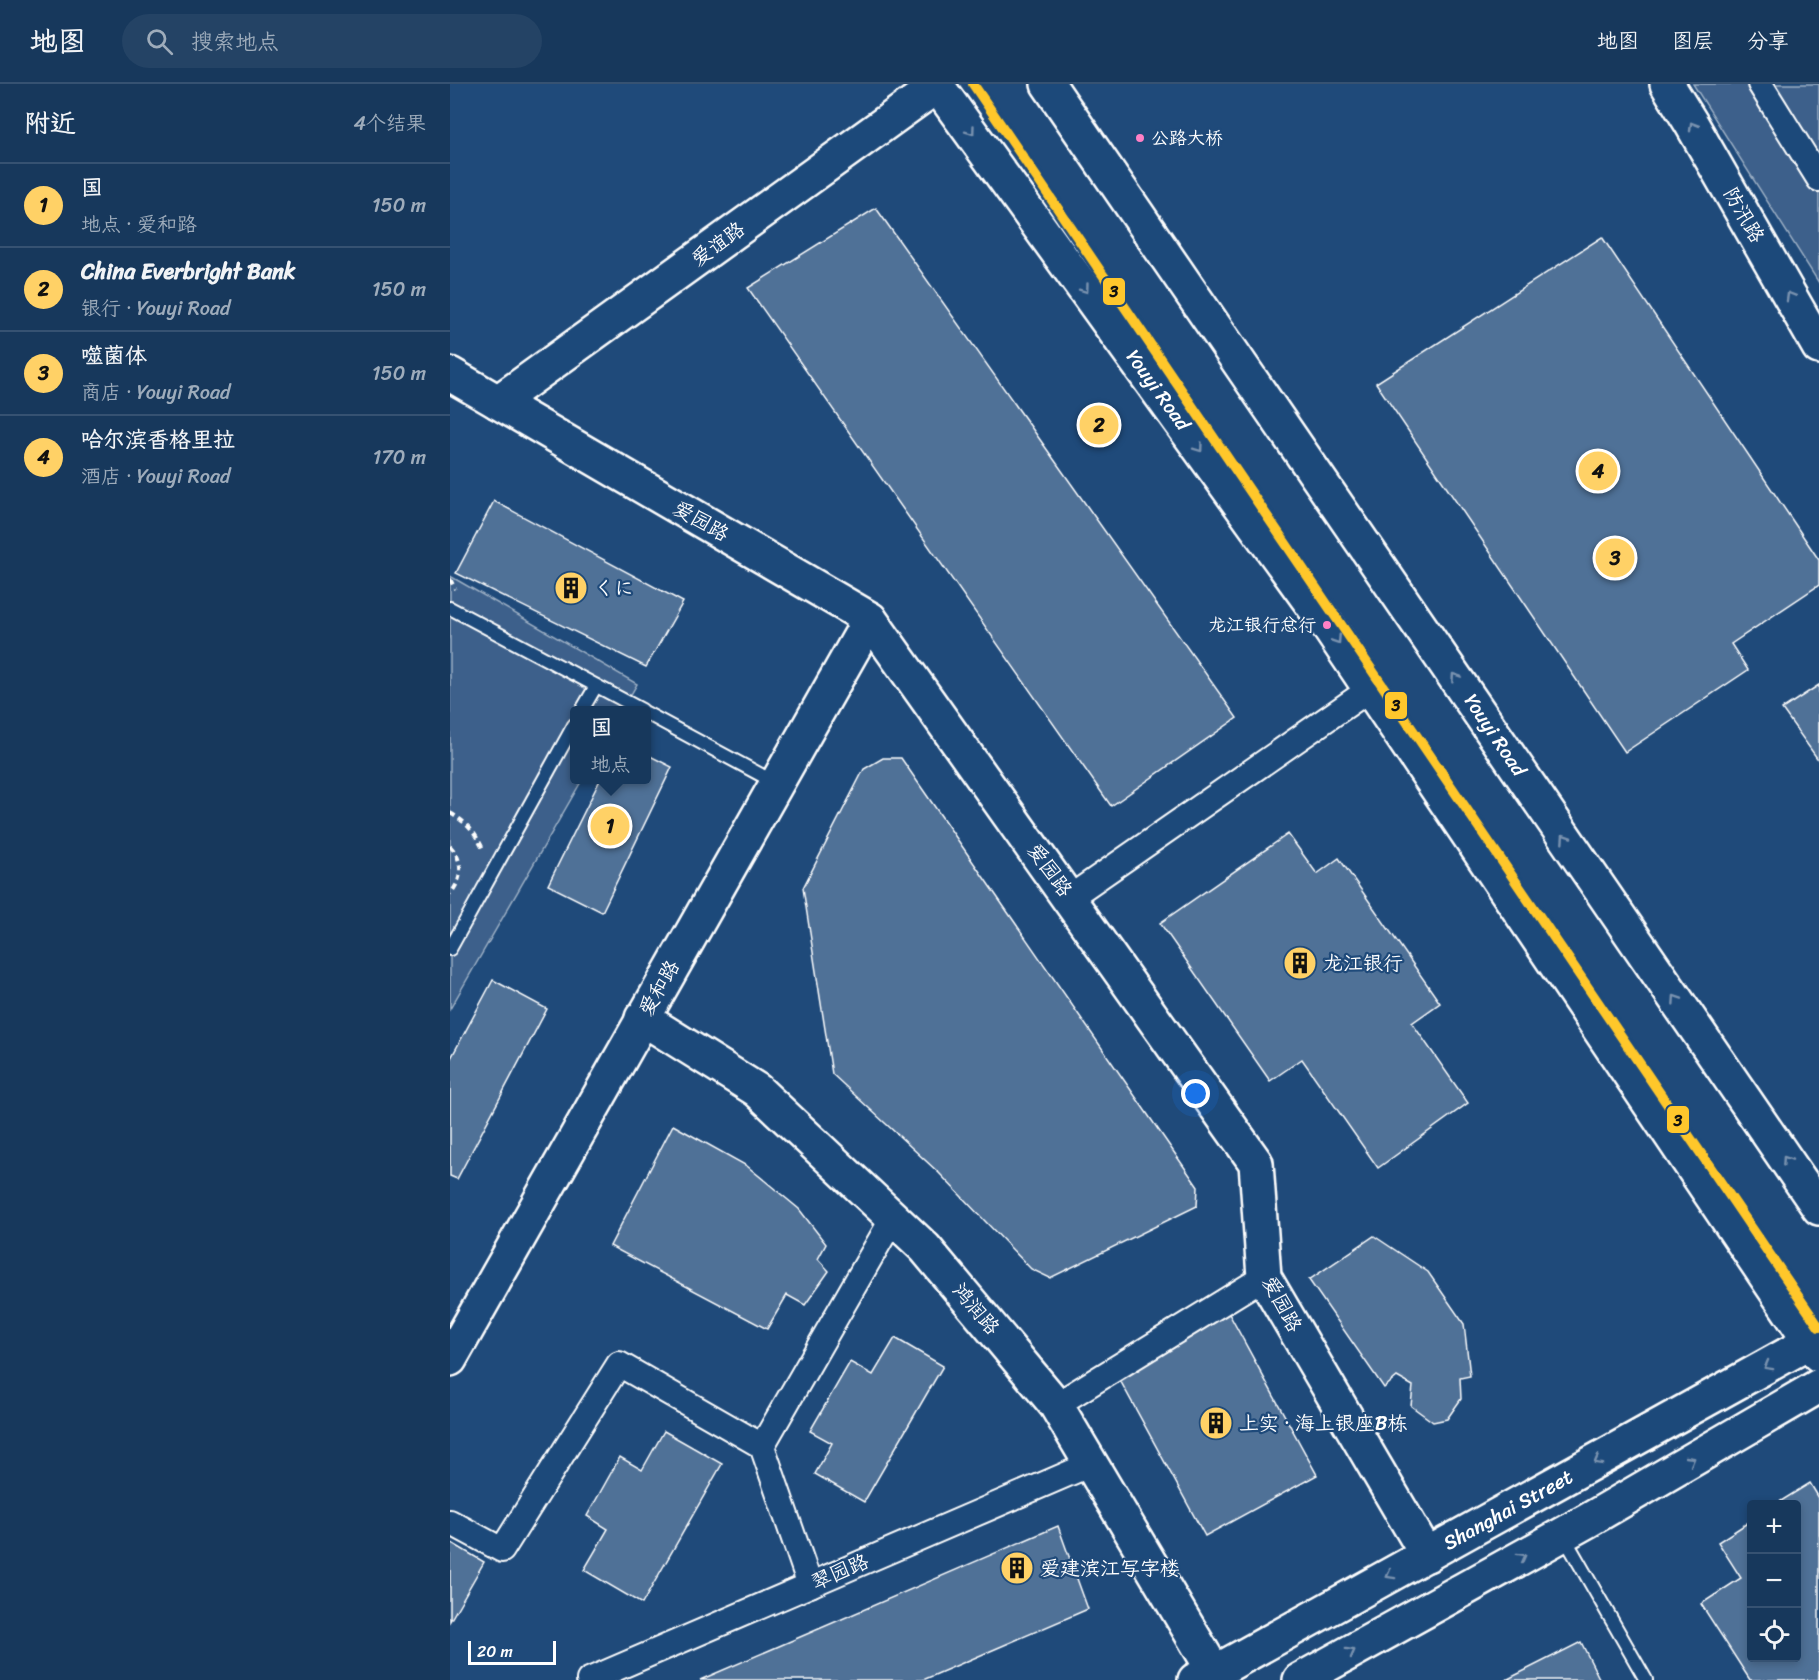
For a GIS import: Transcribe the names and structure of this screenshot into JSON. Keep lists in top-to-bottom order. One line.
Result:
{"streets":{"main road":["防汛路","爱谊路","Youyi Road","爱园路","爱和路","鸿润路","Shanghai Street"],"street":["翠园路"]},"crossings":[["爱谊路","Youyi Road"],["爱谊路","爱园路"],["Youyi Road","Shanghai Street"],["爱园路","爱和路"],["爱园路","Shanghai Street"],["爱和路","鸿润路"],["鸿润路","Shanghai Street"],["鸿润路","翠园路"]],"one_way":["防汛路"],"places":{"other":["公路大桥","龙江银行总行"],"building":["くに","龙江银行","上实 · 海上银座B栋","爱建滨江写字楼"]},"lines":["transit line 3"],"scale_bar":"20 m","page":{"header":"地图","search":"搜索地点","nav":["地图","图层","分享"],"heading":["附近","4个结果"],"list":[{"mark":"1","name":"国","note":"地点 · 爱和路","value":"150 m"},{"mark":"2","name":"China Everbright Bank","note":"银行 · Youyi Road","value":"150 m"},{"mark":"3","name":"噬菌体","note":"商店 · Youyi Road","value":"150 m"},{"mark":"4","name":"哈尔滨香格里拉","note":"酒店 · Youyi Road","value":"170 m"}],"pins":["2","4","3","1"],"popup":["国","地点"],"map_buttons":["+","−"],"scale":"20 m"}}
